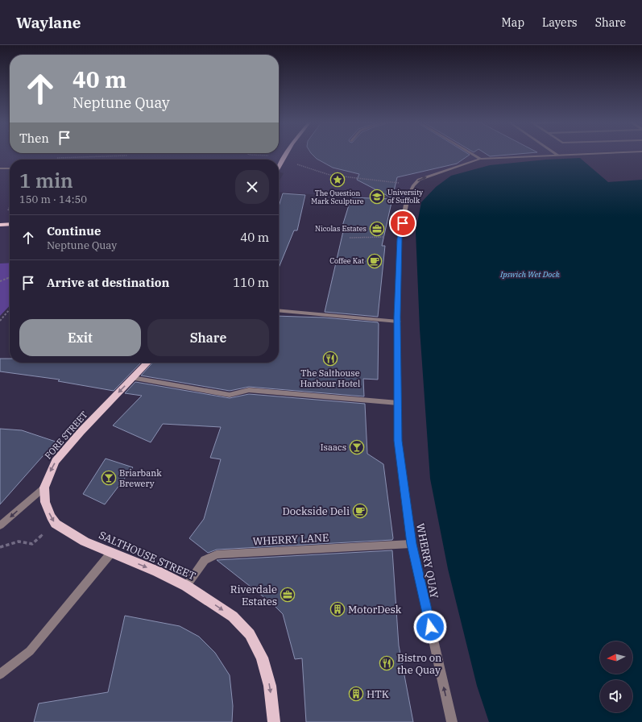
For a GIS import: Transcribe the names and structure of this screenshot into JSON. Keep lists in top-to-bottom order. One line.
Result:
{"streets":{"main road":["FORE STREET","SALTHOUSE STREET"],"street":["WHERRY LANE","WHERRY QUAY"]},"crossings":[["FORE STREET","SALTHOUSE STREET"],["WHERRY LANE","SALTHOUSE STREET"],["WHERRY LANE","WHERRY QUAY"]],"one_way":["FORE STREET","SALTHOUSE STREET"],"water":["Ipswich Wet Dock"],"places":{"place":["The Question Mark Sculpture"],"school or university":["University of Suffolk"],"office":["Nicolas Estates","Riverdale Estates"],"cafe":["Coffee Kat","Dockside Deli"],"restaurant":["The Salthouse Harbour Hotel","Bistro on the Quay"],"bar":["Isaacs","Briarbank Brewery"],"building":["MotorDesk","HTK"]},"north":"left","page":{"header":"Waylane","nav":["Map","Layers","Share"],"turn":["40 m","Neptune Quay"],"then":"Then","heading":["1 min","150 m · 14:50"],"list":[{"name":"Continue","note":"Neptune Quay","value":"40 m"},{"name":"Arrive at destination","value":"110 m"}],"buttons":["Exit","Share"]}}
